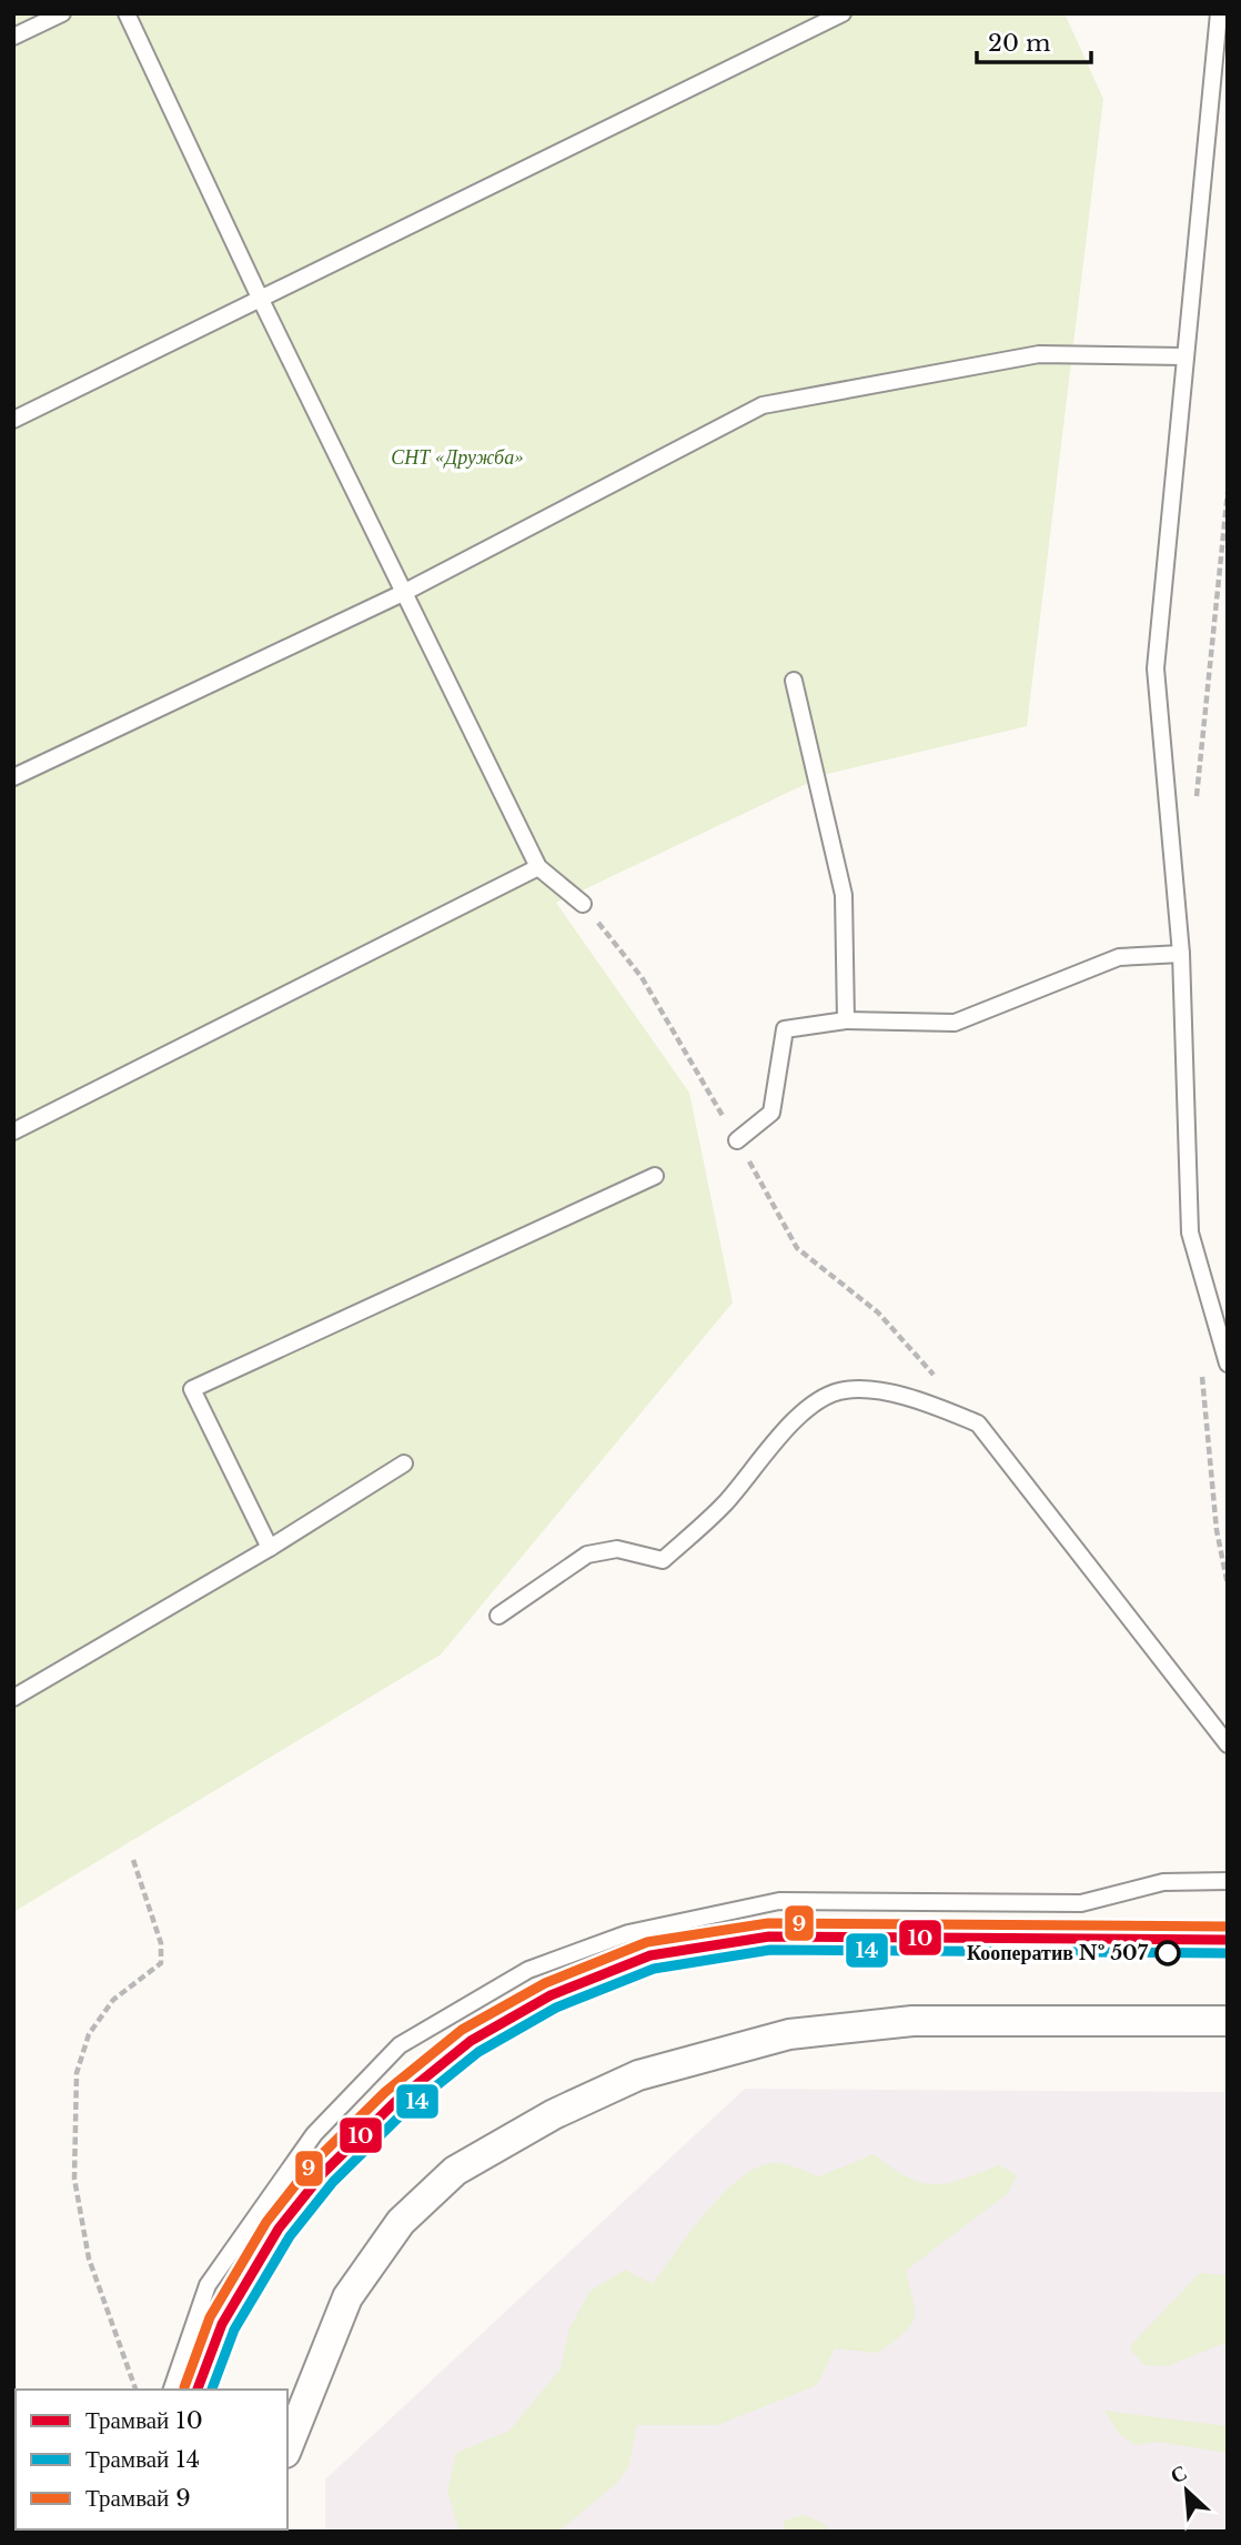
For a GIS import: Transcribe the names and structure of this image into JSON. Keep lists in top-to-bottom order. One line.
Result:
{"parks":["СНТ «Дружба»"],"places":["Кооператив № 507"],"lines":["tram line 9","tram line 10","tram line 14"],"legend":["Трамвай 10","Трамвай 14","Трамвай 9"],"scale_bar":"20 m","north":"top left"}
